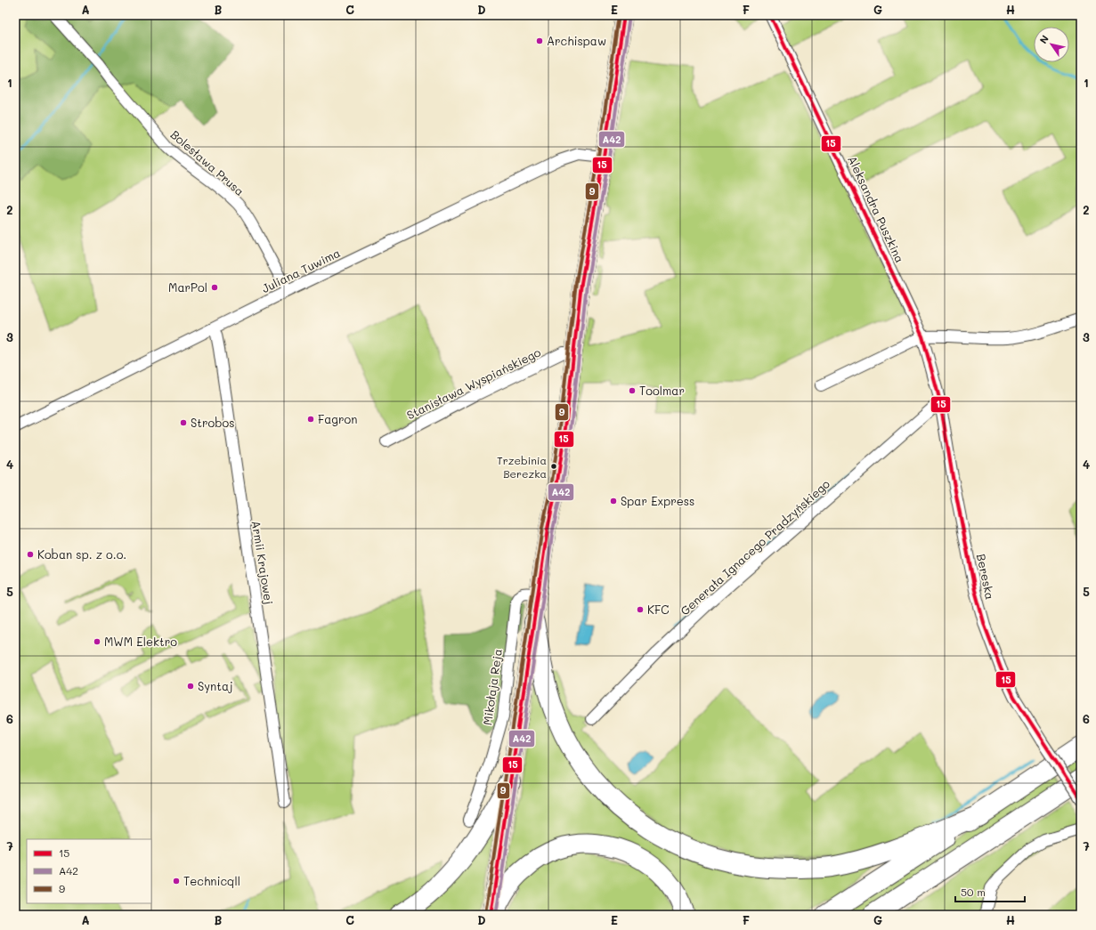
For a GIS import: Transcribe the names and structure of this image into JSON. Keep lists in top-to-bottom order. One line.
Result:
{"streets":{"street":["Bolesława Prusa","Aleksandra Puszkina","Juliana Tuwima","Stanisława Wyspiańskiego","Generała Ignacego Prądzyńskiego","Armii Krajowej","Bereska","Mikołaja Reja"]},"crossings":[["Bolesława Prusa","Juliana Tuwima"],["Aleksandra Puszkina","Bereska"],["Juliana Tuwima","Armii Krajowej"],["Generała Ignacego Prądzyńskiego","Bereska"]],"places":["Archispaw","MarPol","Toolmar","Fagron","Strobos","Trzebinia Berezka","Spar Express","Koban sp. z o.o.","KFC","MWM Elektro","Syntaj","Technicqll"],"lines":["transit line 15","transit line 9","transit line A42"],"legend":["15","A42","9"],"scale_bar":"50 m","north":"top left","grid":{"columns":["A","B","C","D","E","F","G","H"],"rows":["1","2","3","4","5","6","7"]}}
